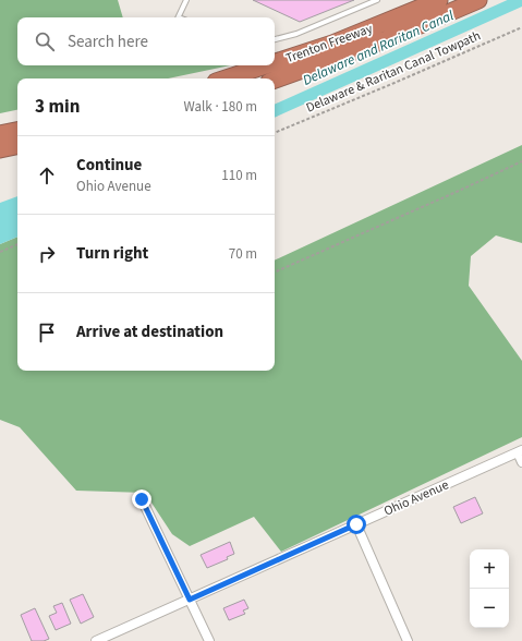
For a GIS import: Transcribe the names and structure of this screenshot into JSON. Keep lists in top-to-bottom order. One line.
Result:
{"streets":{"highway":["Trenton Freeway"],"street":["Ohio Avenue"],"path":["Delaware & Raritan Canal Towpath"]},"water":["Delaware and Raritan Canal"],"page":{"search":"Search here","heading":["3 min","Walk · 180 m"],"list":[["Continue","Ohio Avenue","110 m"],["Turn right","70 m"],"Arrive at destination"],"map_buttons":["+","−"]}}
